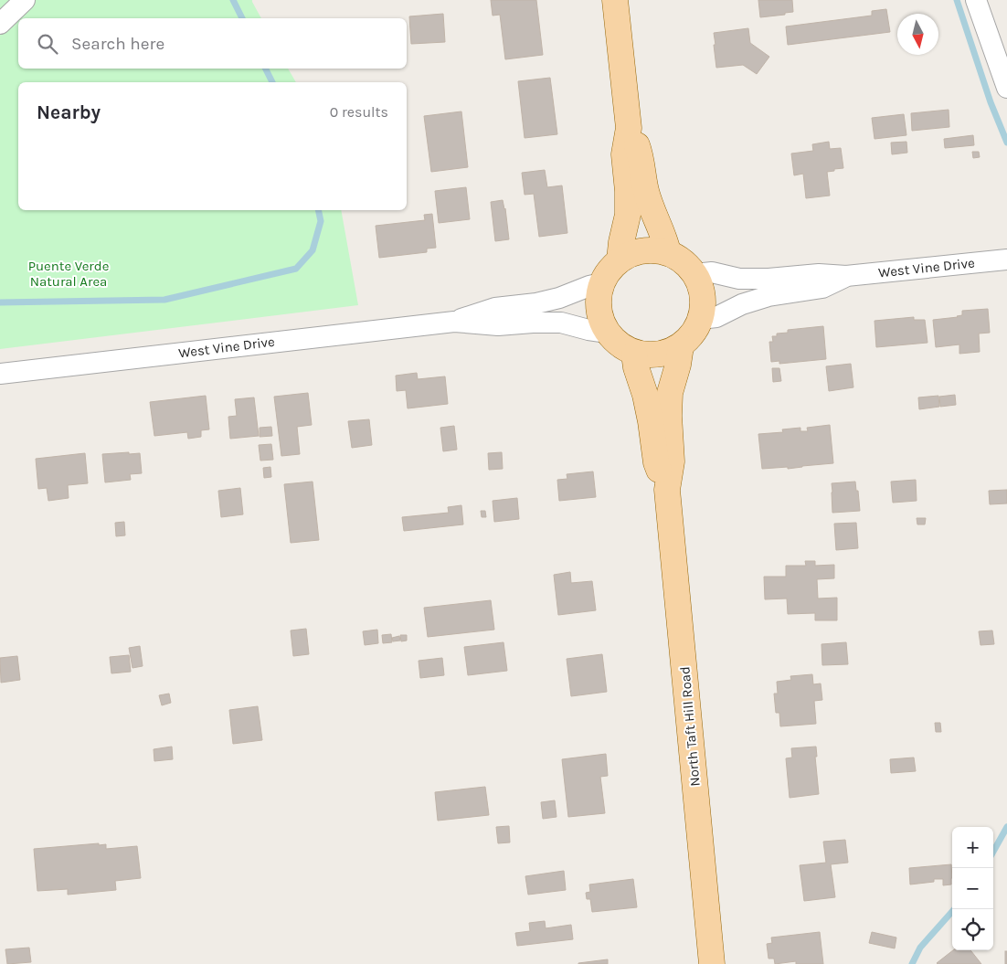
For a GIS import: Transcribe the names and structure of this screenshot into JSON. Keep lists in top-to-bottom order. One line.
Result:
{"streets":{"main road":["North Taft Hill Road"],"street":["West Vine Drive"]},"crossings":[["West Vine Drive","North Taft Hill Road"]],"parks":["Puente Verde Natural Area"],"north":"bottom","page":{"search":"Search here","heading":["Nearby","0 results"],"map_buttons":["+","−"]}}
